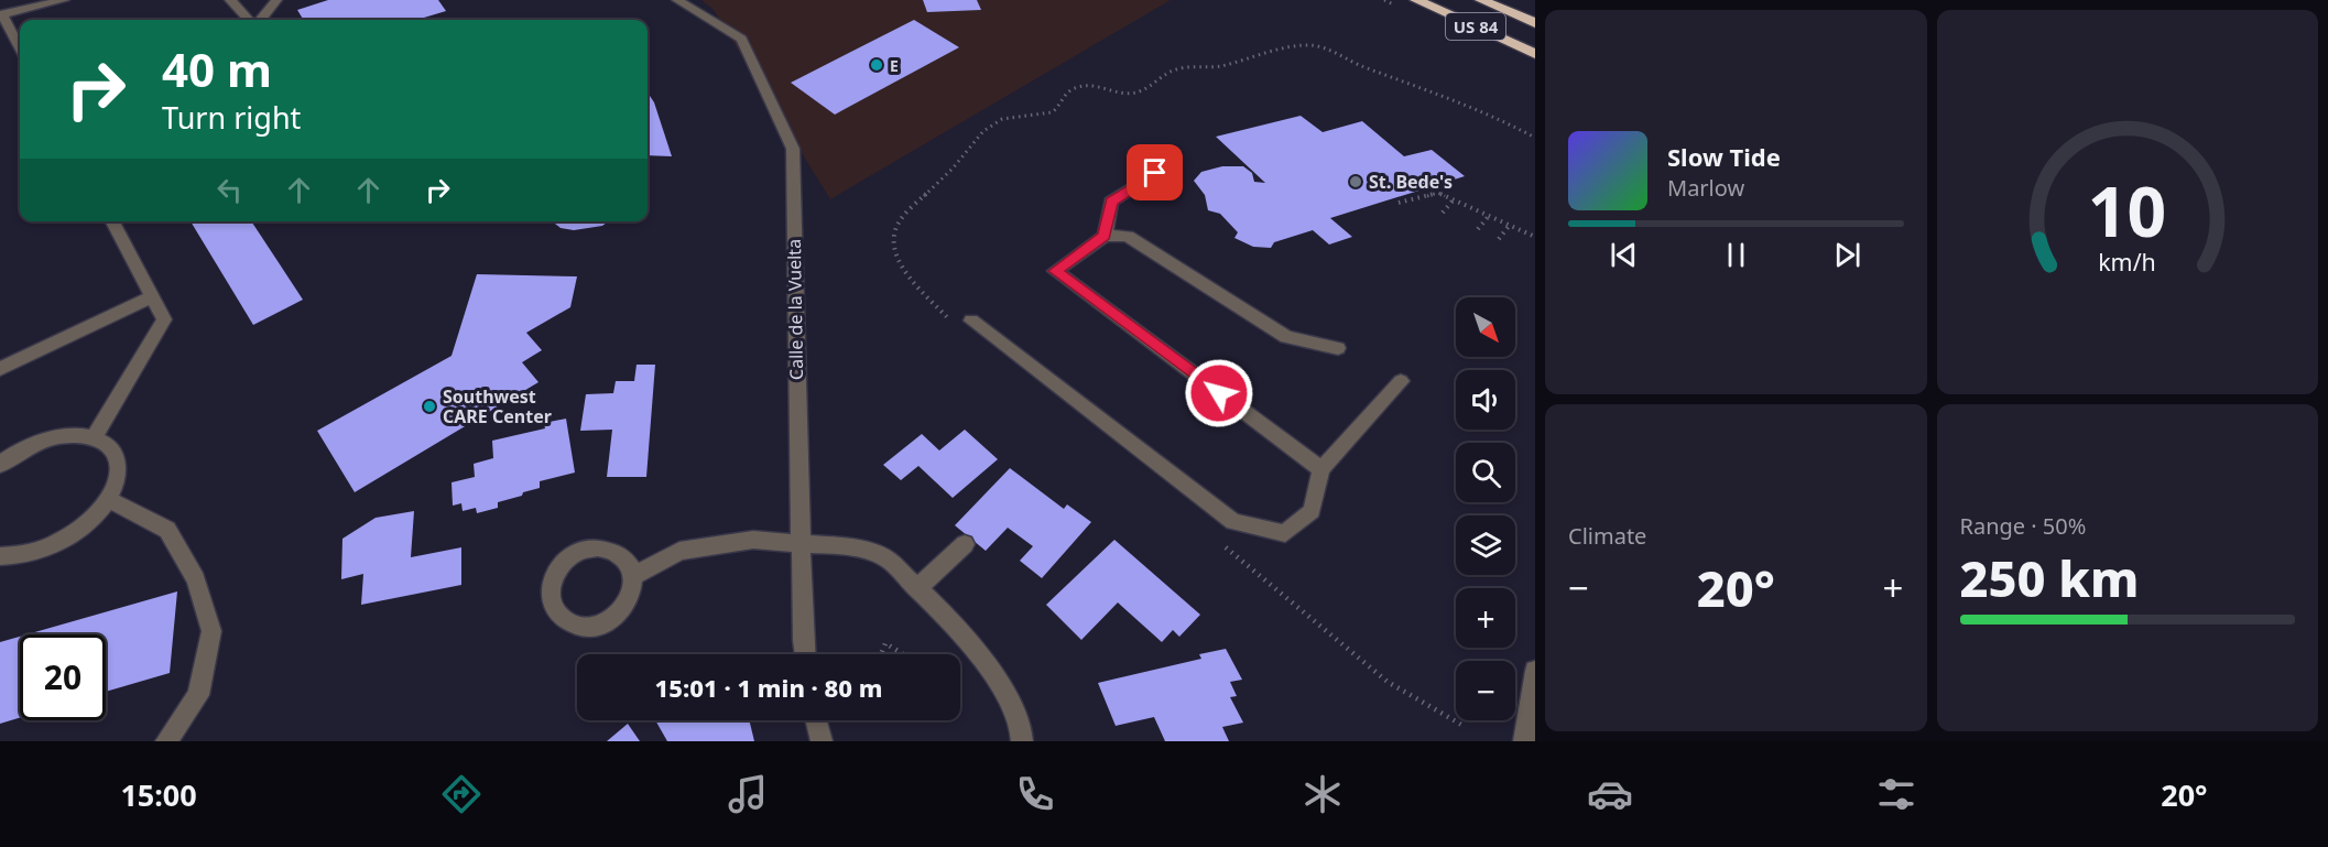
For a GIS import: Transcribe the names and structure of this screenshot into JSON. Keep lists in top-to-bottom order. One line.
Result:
{"streets":{"highway":["US 84"],"street":["Calle de la Vuelta"]},"places":["E","St. Bede's","Southwest CARE Center"],"north":"bottom right","page":{"turn":["40 m","Turn right"],"song":["Slow Tide","Marlow"],"map_buttons":["+","−"],"tile":["Climate",["Range · 50%","250 km"]],"heat":["−","20°","+"],"limit":"20","trip":"15:01 · 1 min · 80 m","tabs":["15:00","20°"],"gauge":["10","km/h"]}}
